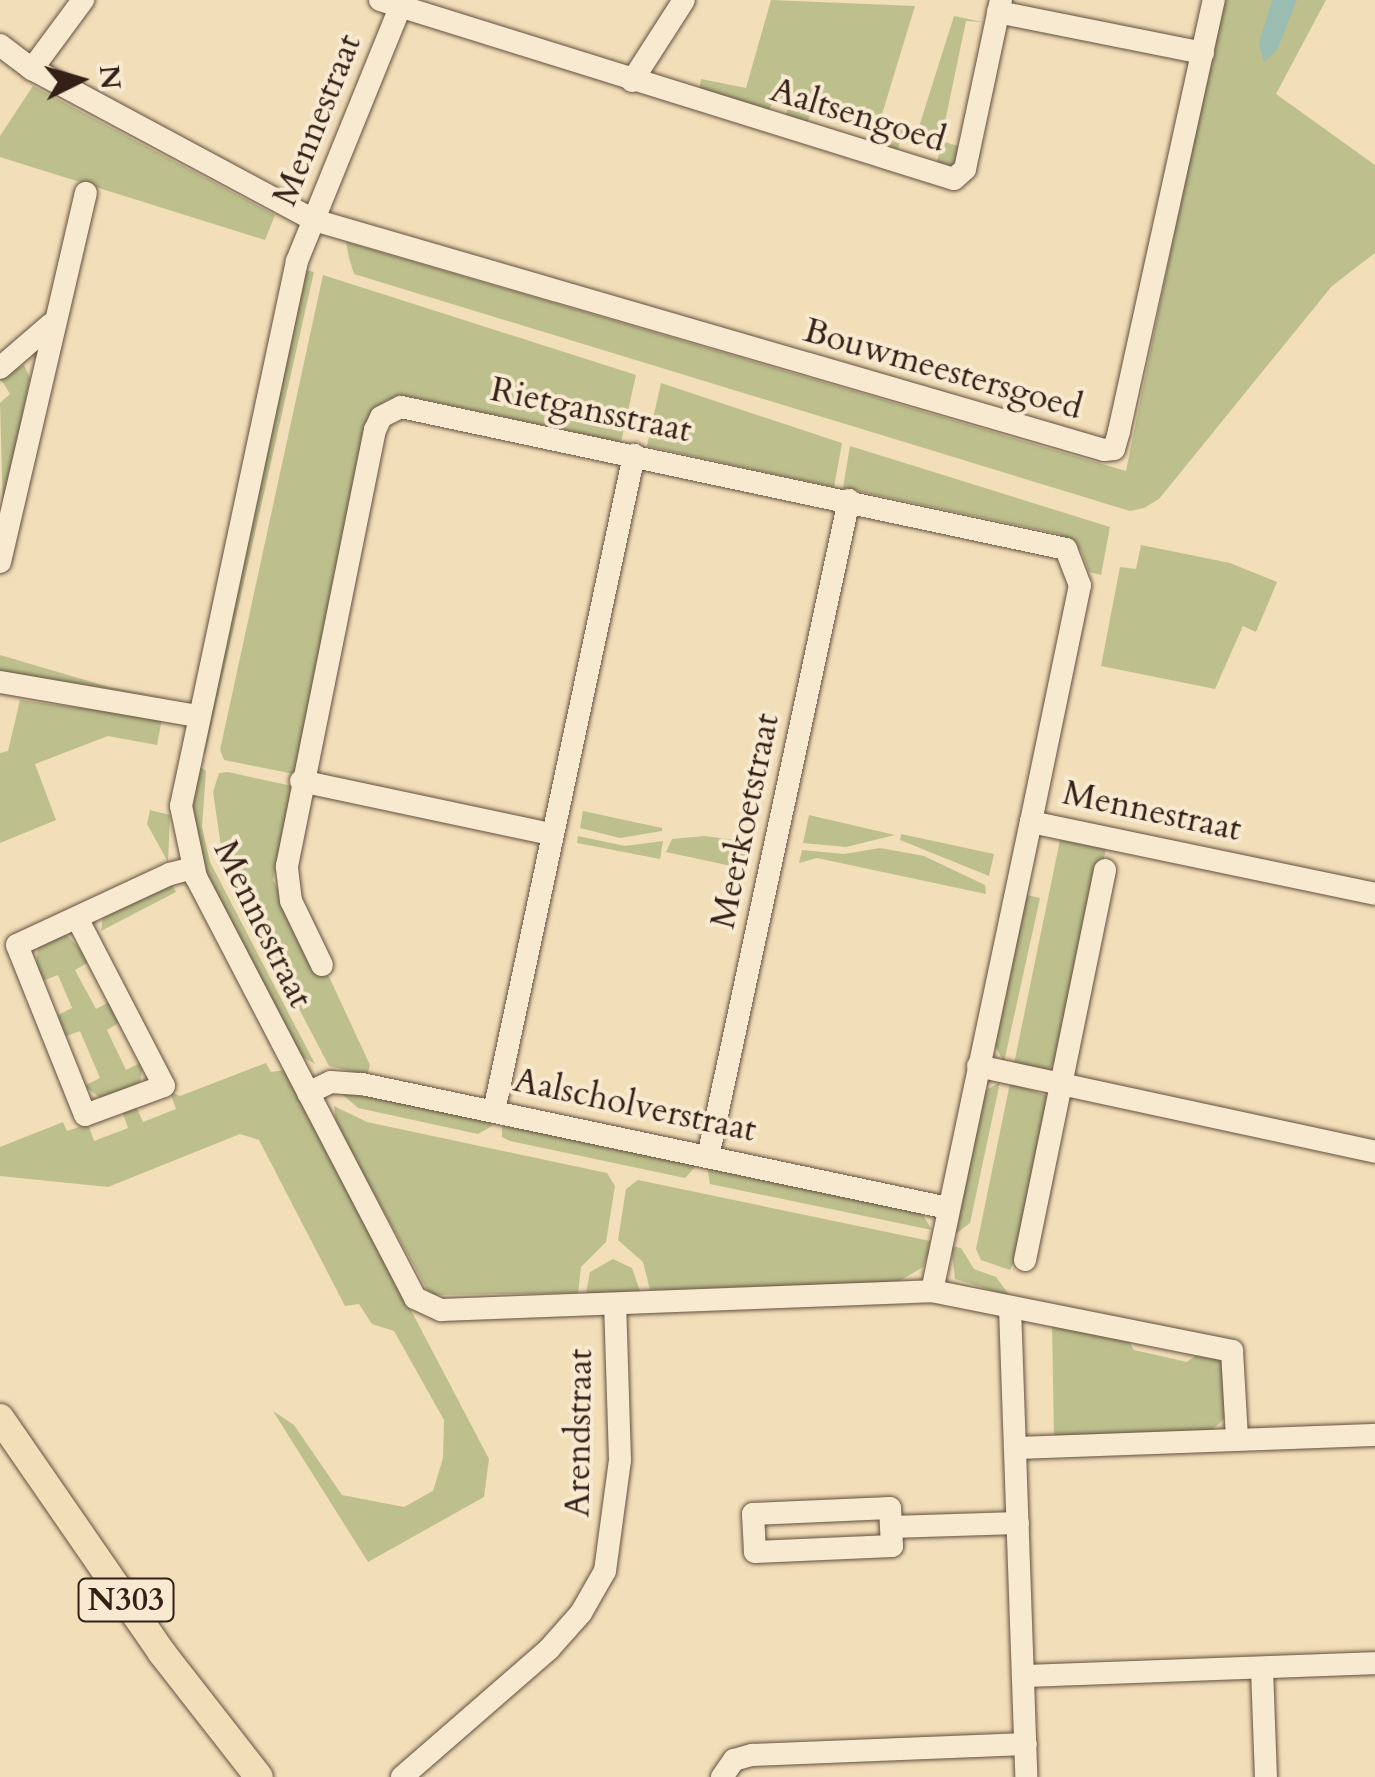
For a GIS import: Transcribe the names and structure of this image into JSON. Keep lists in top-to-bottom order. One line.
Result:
{"streets":{"main road":["N303"],"street":["Aaltsengoed","Mennestraat","Bouwmeestersgoed","Rietgansstraat","Meerkoetstraat","Aalscholverstraat","Arendstraat"]},"crossings":[["Aaltsengoed","Mennestraat"],["Aaltsengoed","Bouwmeestersgoed"],["Mennestraat","Bouwmeestersgoed"],["Mennestraat","Rietgansstraat"],["Mennestraat","Aalscholverstraat"],["Mennestraat","Arendstraat"],["Rietgansstraat","Meerkoetstraat"],["Meerkoetstraat","Aalscholverstraat"]],"north":"right"}
